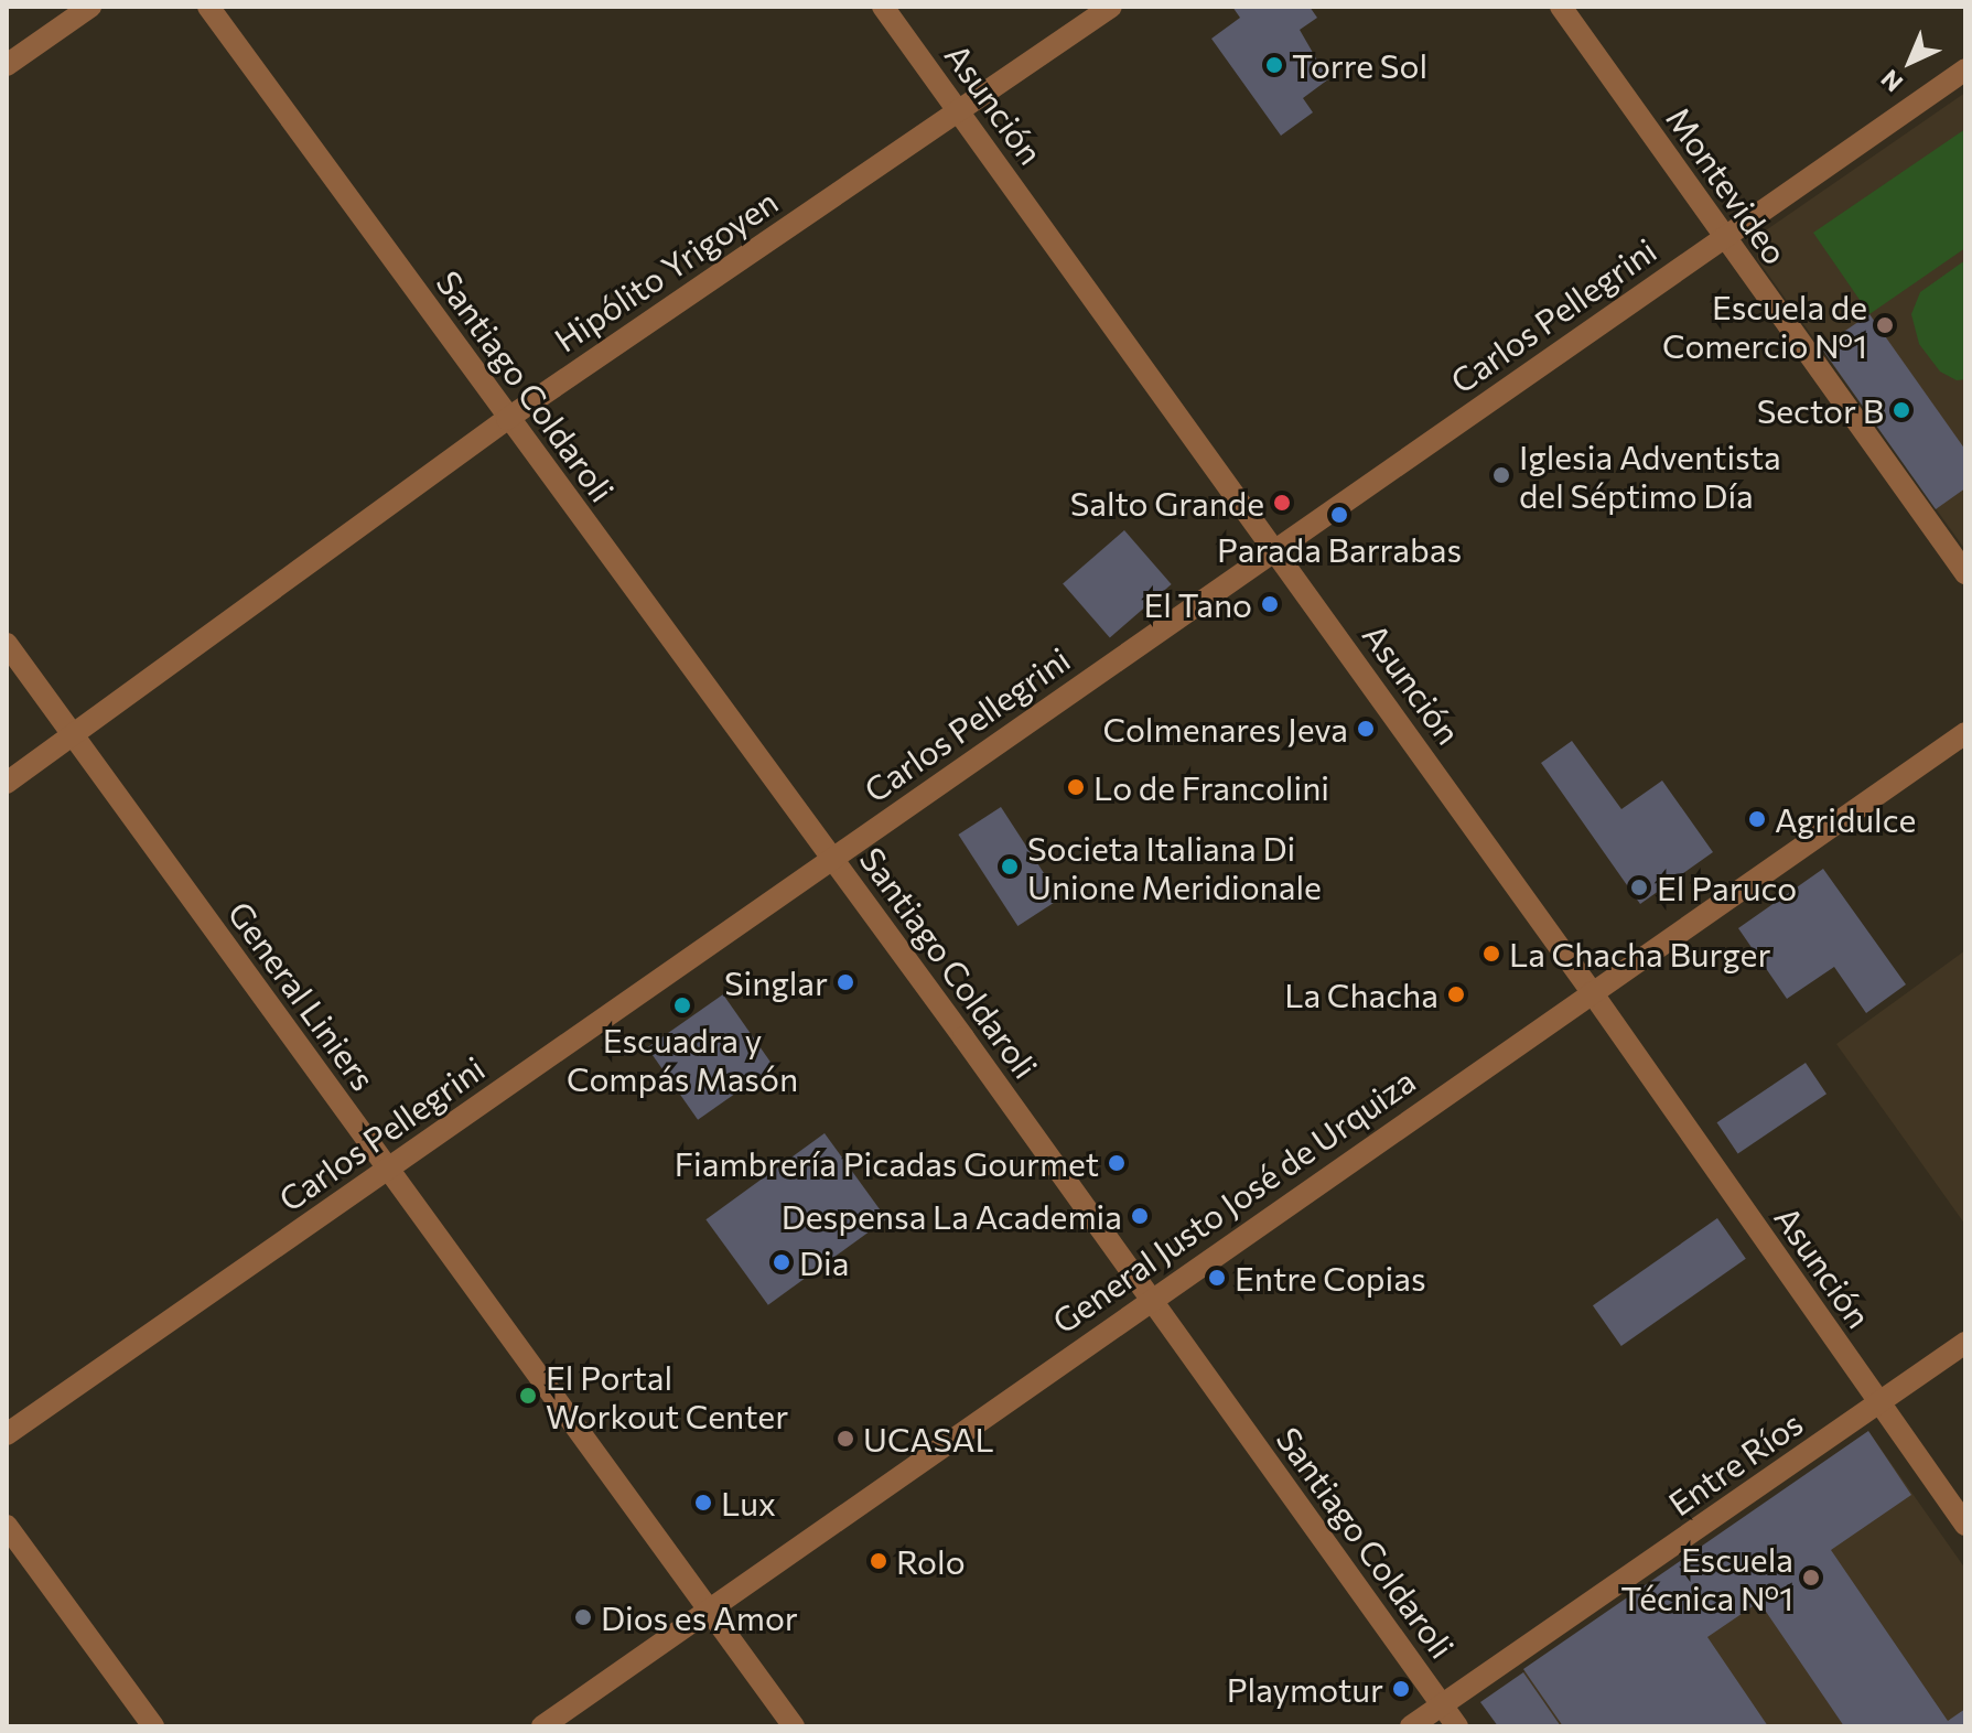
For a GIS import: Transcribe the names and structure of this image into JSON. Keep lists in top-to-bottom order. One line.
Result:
{"streets":{"street":["Asunción","Montevideo","Hipólito Yrigoyen","Carlos Pellegrini","Santiago Coldaroli","General Liniers","General Justo José de Urquiza","Entre Ríos"]},"crossings":[["Asunción","Hipólito Yrigoyen"],["Asunción","Carlos Pellegrini"],["Asunción","General Justo José de Urquiza"],["Asunción","Entre Ríos"],["Montevideo","Carlos Pellegrini"],["Hipólito Yrigoyen","Santiago Coldaroli"],["Hipólito Yrigoyen","General Liniers"],["Carlos Pellegrini","Santiago Coldaroli"],["Carlos Pellegrini","General Liniers"],["Santiago Coldaroli","General Justo José de Urquiza"],["Santiago Coldaroli","Entre Ríos"],["General Liniers","General Justo José de Urquiza"]],"places":["Torre Sol","Escuela de Comercio Nº1","Sector B","Iglesia Adventista del Séptimo Día","Salto Grande","Parada Barrabas","El Tano","Colmenares Jeva","Lo de Francolini","Agridulce","Societa Italiana Di Unione Meridionale","El Paruco","La Chacha Burger","Singlar","La Chacha","Escuadra y Compás Masón","Fiambrería Picadas Gourmet","Despensa La Academia","Dia","Entre Copias","El Portal Workout Center","UCASAL","Lux","Rolo","Escuela Técnica Nº1","Dios es Amor","Playmotur"],"north":"bottom left"}
